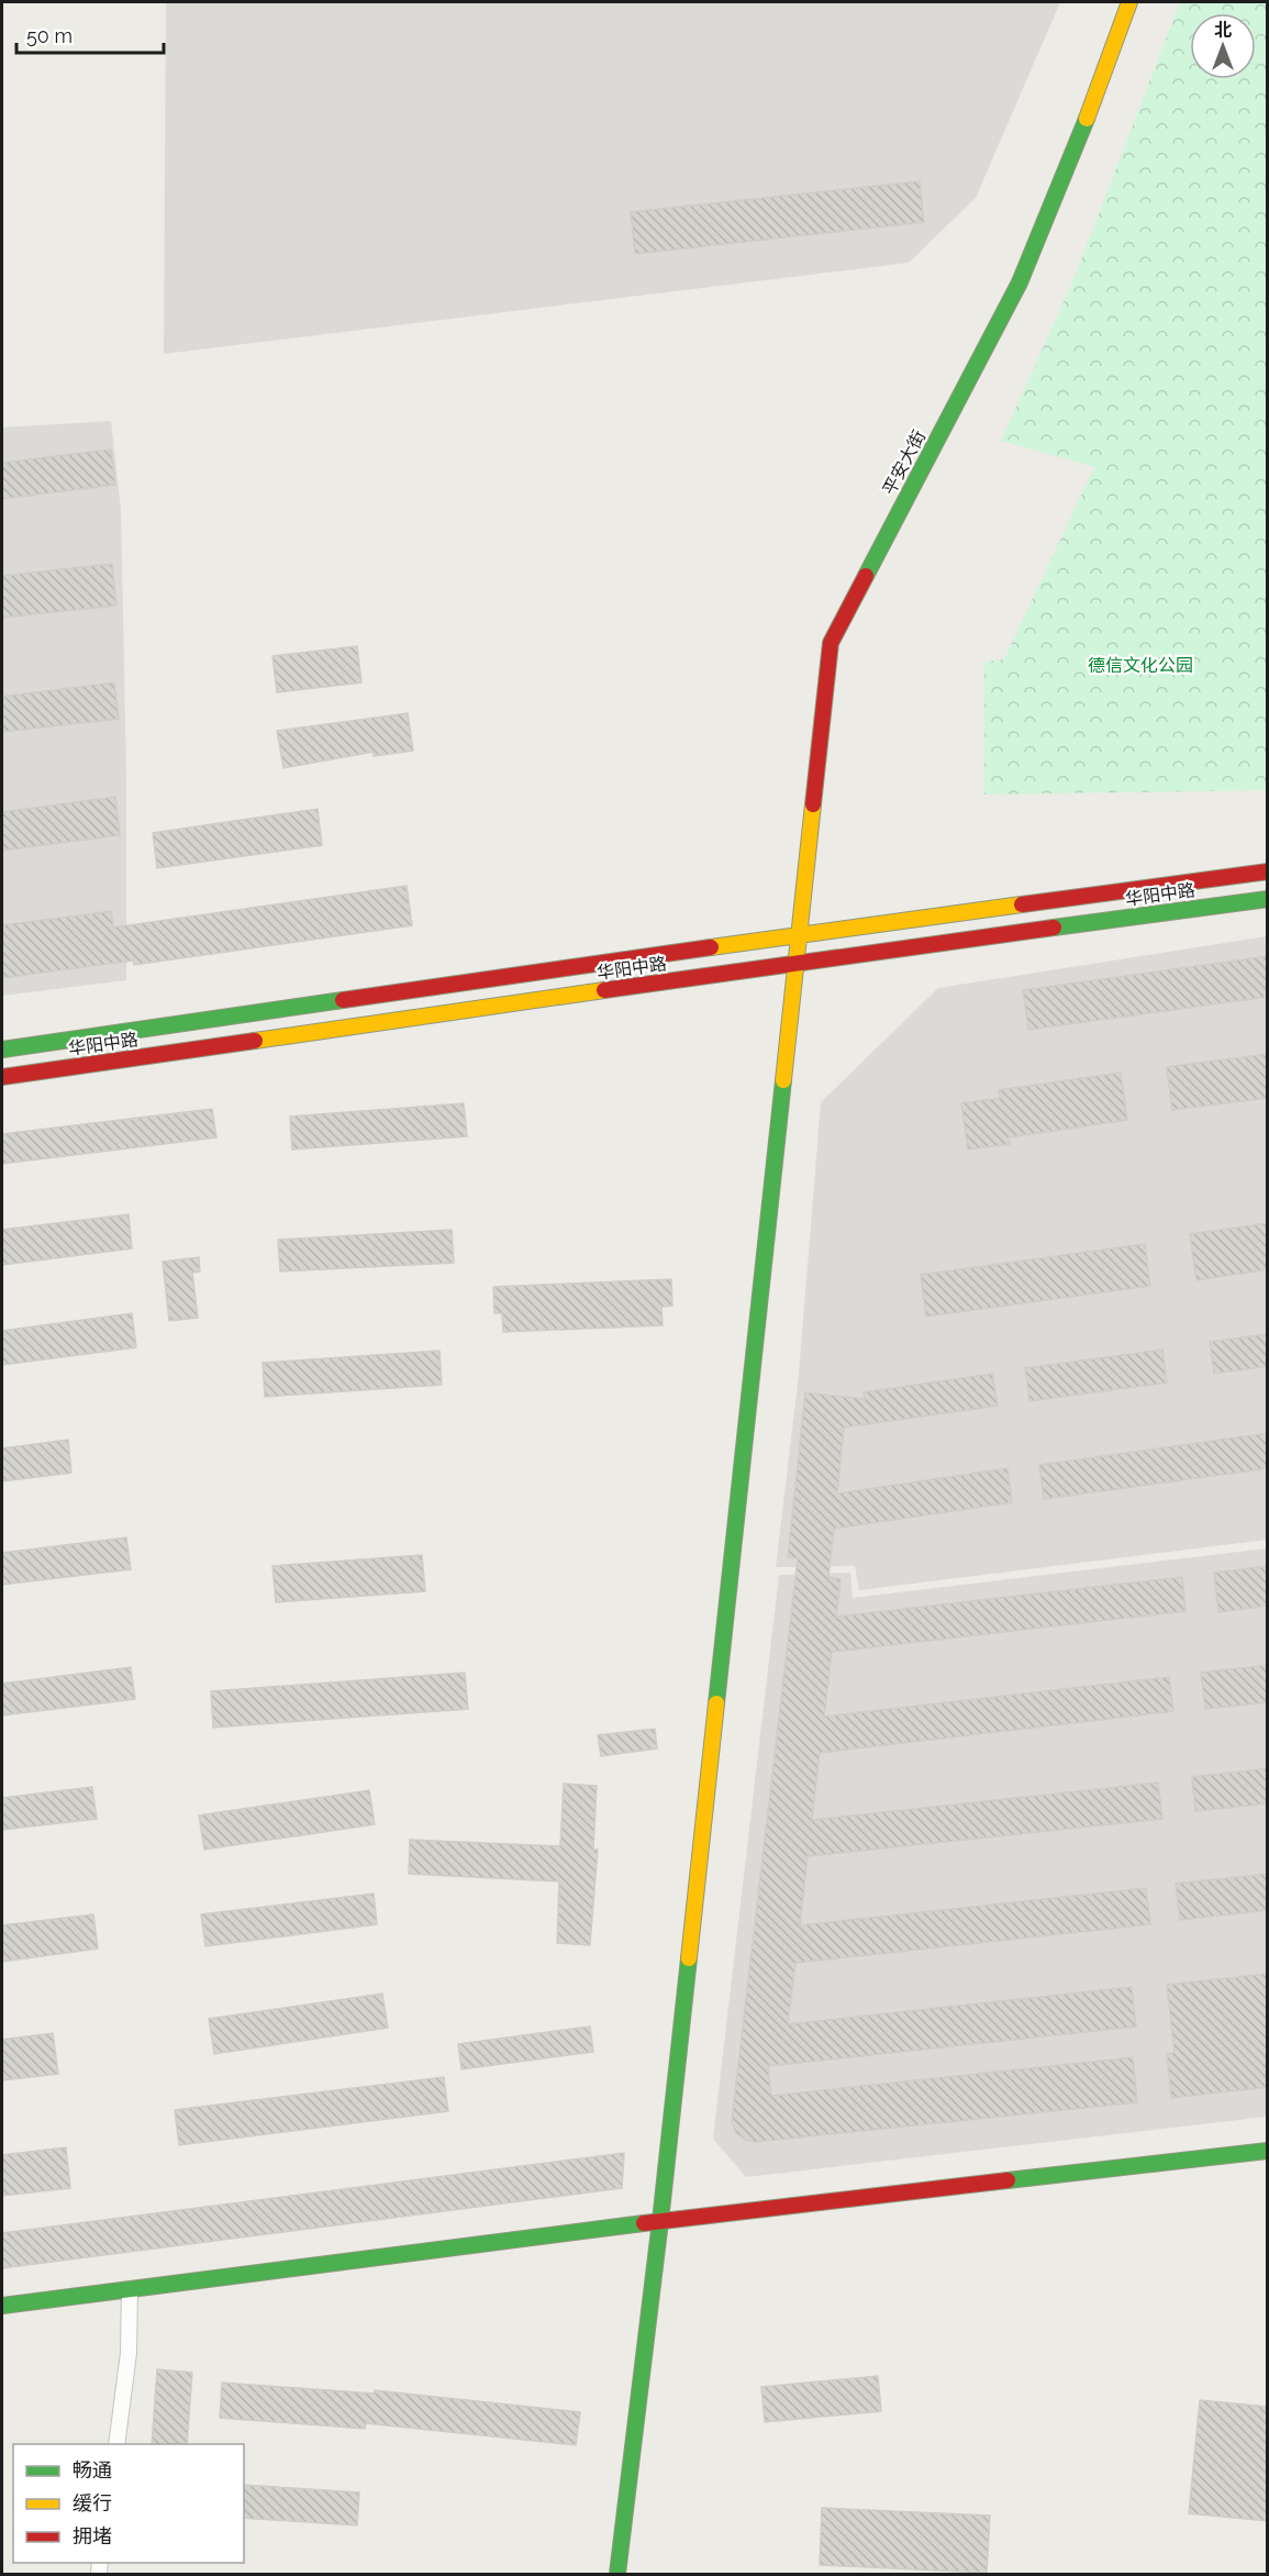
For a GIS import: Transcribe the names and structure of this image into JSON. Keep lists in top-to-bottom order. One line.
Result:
{"streets":{"street":["平安大街","华阳中路"]},"crossings":[["平安大街","华阳中路"]],"parks":["德信文化公园"],"legend":["畅通","缓行","拥堵"],"scale_bar":"50 m","north":"top"}
